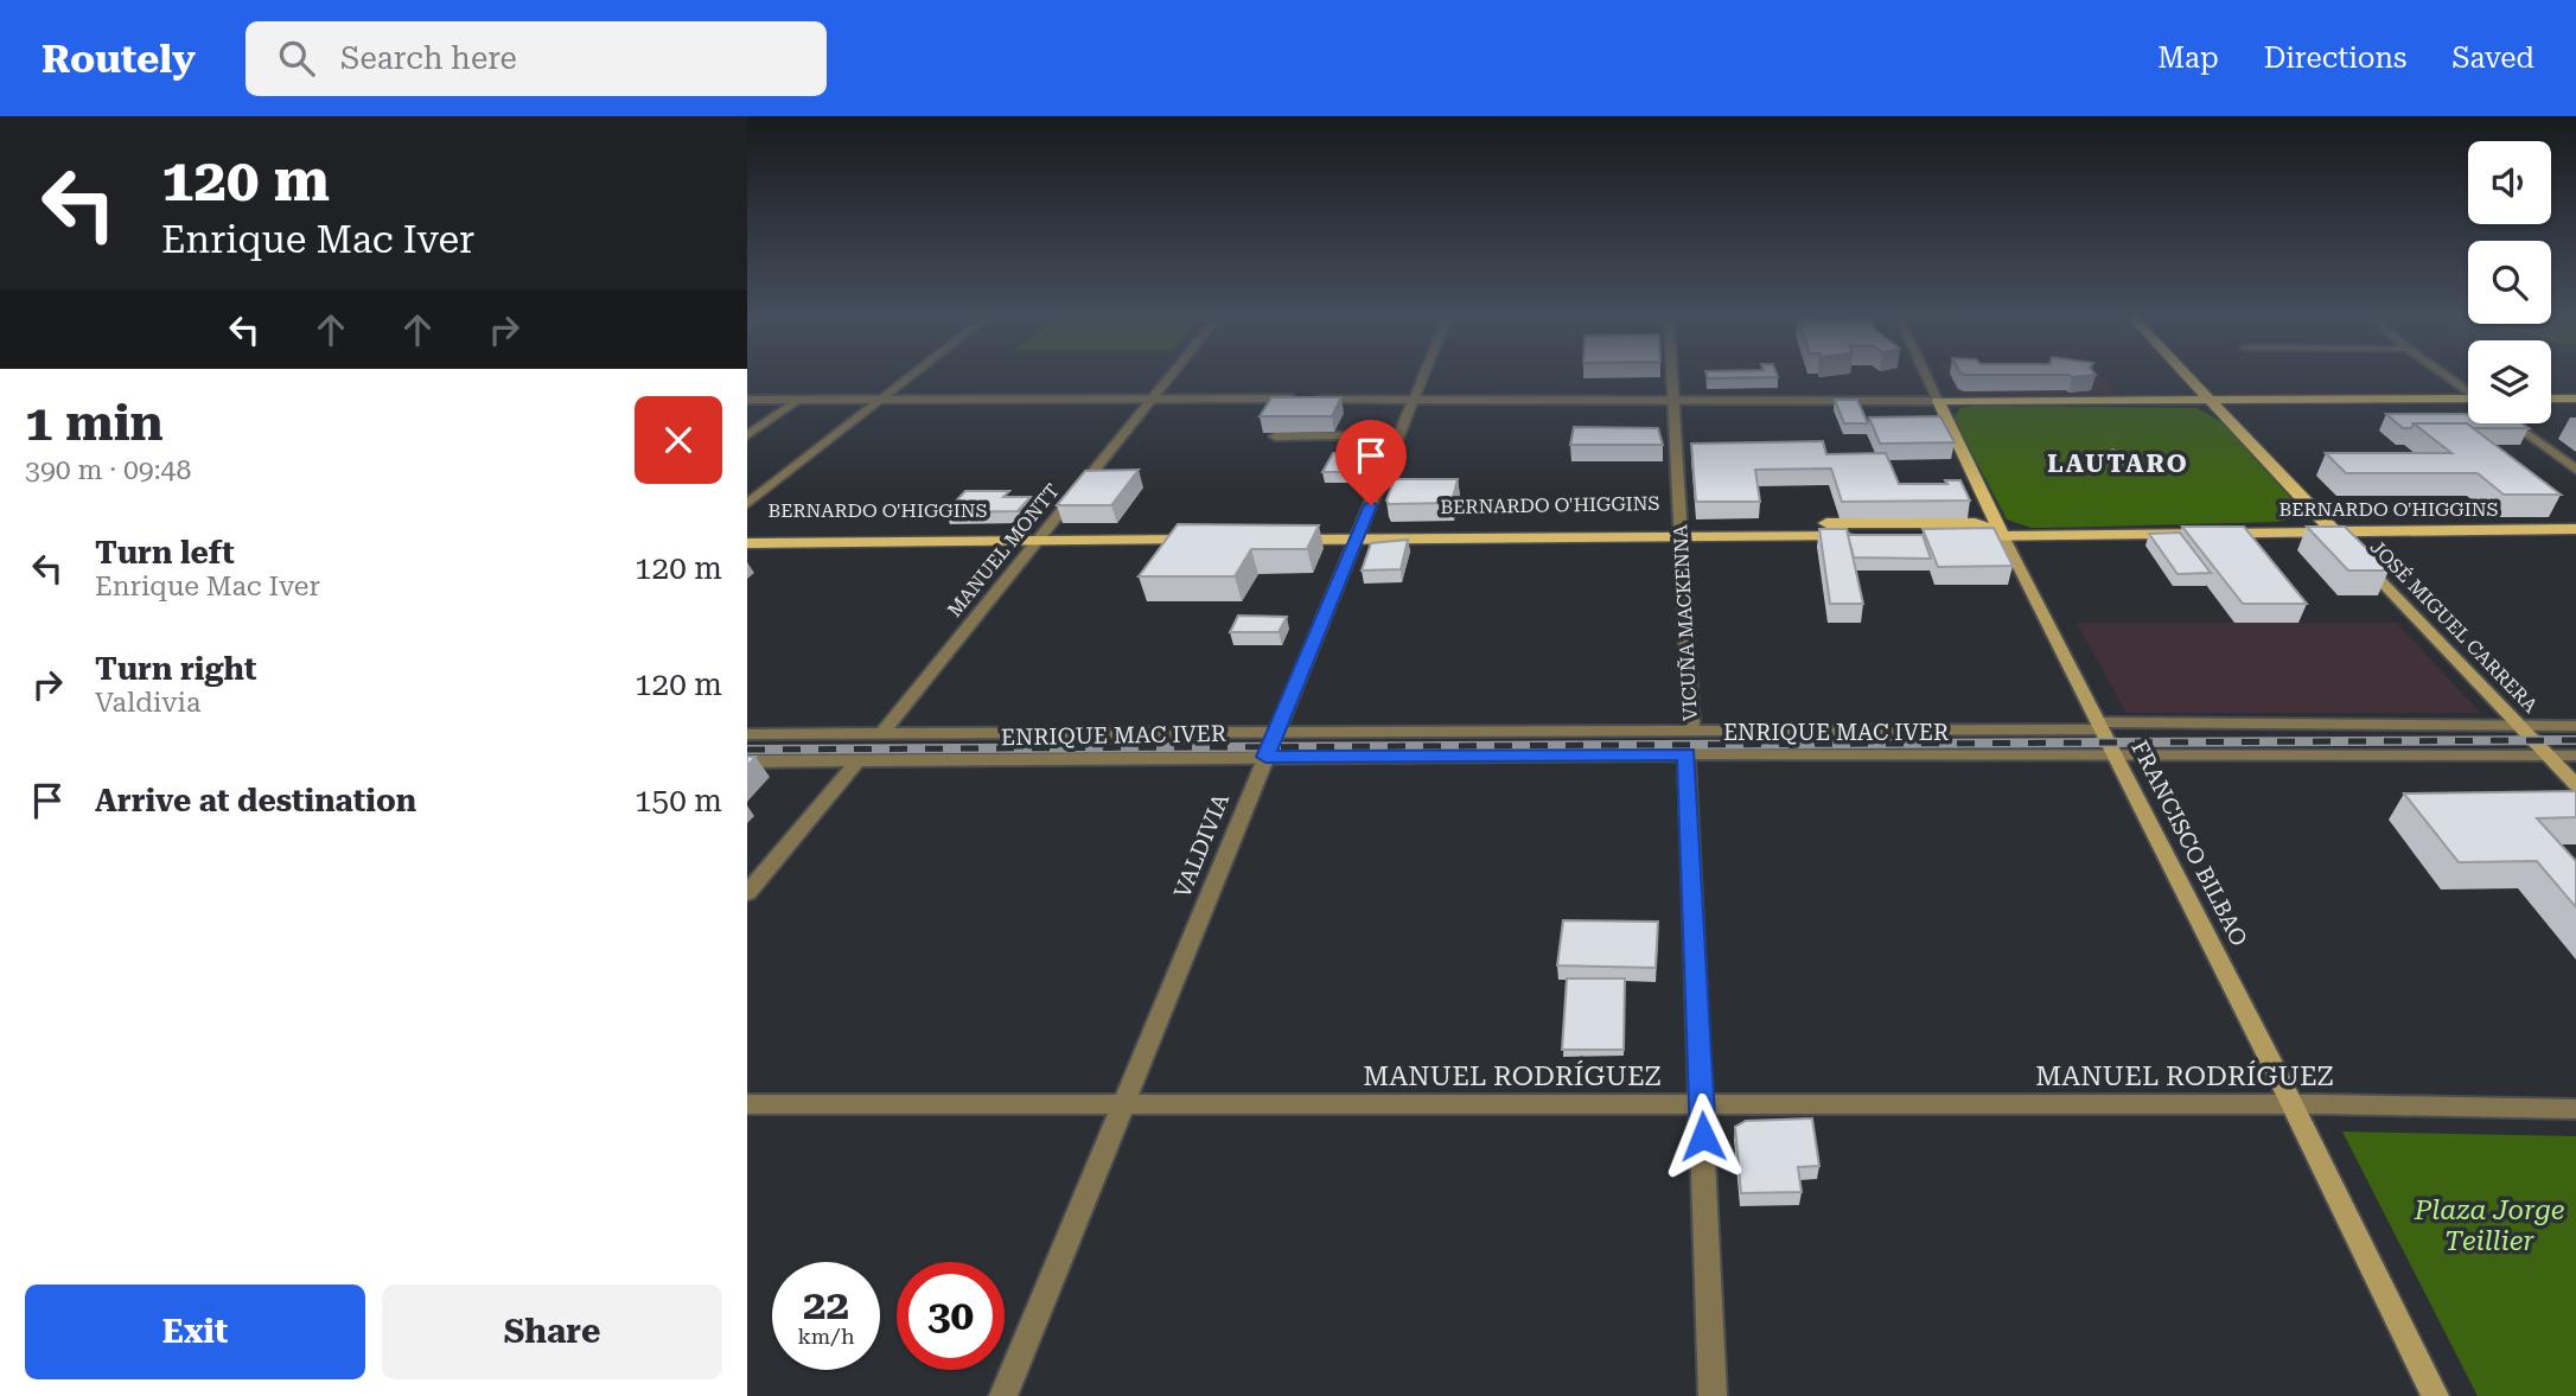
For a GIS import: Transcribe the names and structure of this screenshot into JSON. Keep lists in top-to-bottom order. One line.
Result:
{"streets":{"main road":["BERNARDO O'HIGGINS","JOSÉ MIGUEL CARRERA","FRANCISCO BILBAO"],"street":["MANUEL MONTT","VICUÑA MACKENNA","ENRIQUE MAC IVER","VALDIVIA","MANUEL RODRÍGUEZ"]},"crossings":[["BERNARDO O'HIGGINS","MANUEL MONTT"],["BERNARDO O'HIGGINS","VICUÑA MACKENNA"],["BERNARDO O'HIGGINS","JOSÉ MIGUEL CARRERA"],["BERNARDO O'HIGGINS","FRANCISCO BILBAO"],["BERNARDO O'HIGGINS","VALDIVIA"],["MANUEL MONTT","ENRIQUE MAC IVER"],["VICUÑA MACKENNA","ENRIQUE MAC IVER"],["VICUÑA MACKENNA","MANUEL RODRÍGUEZ"],["JOSÉ MIGUEL CARRERA","ENRIQUE MAC IVER"],["ENRIQUE MAC IVER","FRANCISCO BILBAO"],["ENRIQUE MAC IVER","VALDIVIA"],["FRANCISCO BILBAO","MANUEL RODRÍGUEZ"],["VALDIVIA","MANUEL RODRÍGUEZ"]],"districts":["LAUTARO"],"parks":["Plaza Jorge Teillier"],"page":{"header":"Routely","search":"Search here","nav":["Map","Directions","Saved"],"turn":["120 m","Enrique Mac Iver"],"heading":["1 min","390 m · 09:48"],"list":[{"name":"Turn left","note":"Enrique Mac Iver","value":"120 m"},{"name":"Turn right","note":"Valdivia","value":"120 m"},{"name":"Arrive at destination","value":"150 m"}],"speed":"22 km/h","limit":"30","buttons":["Exit","Share"]}}
